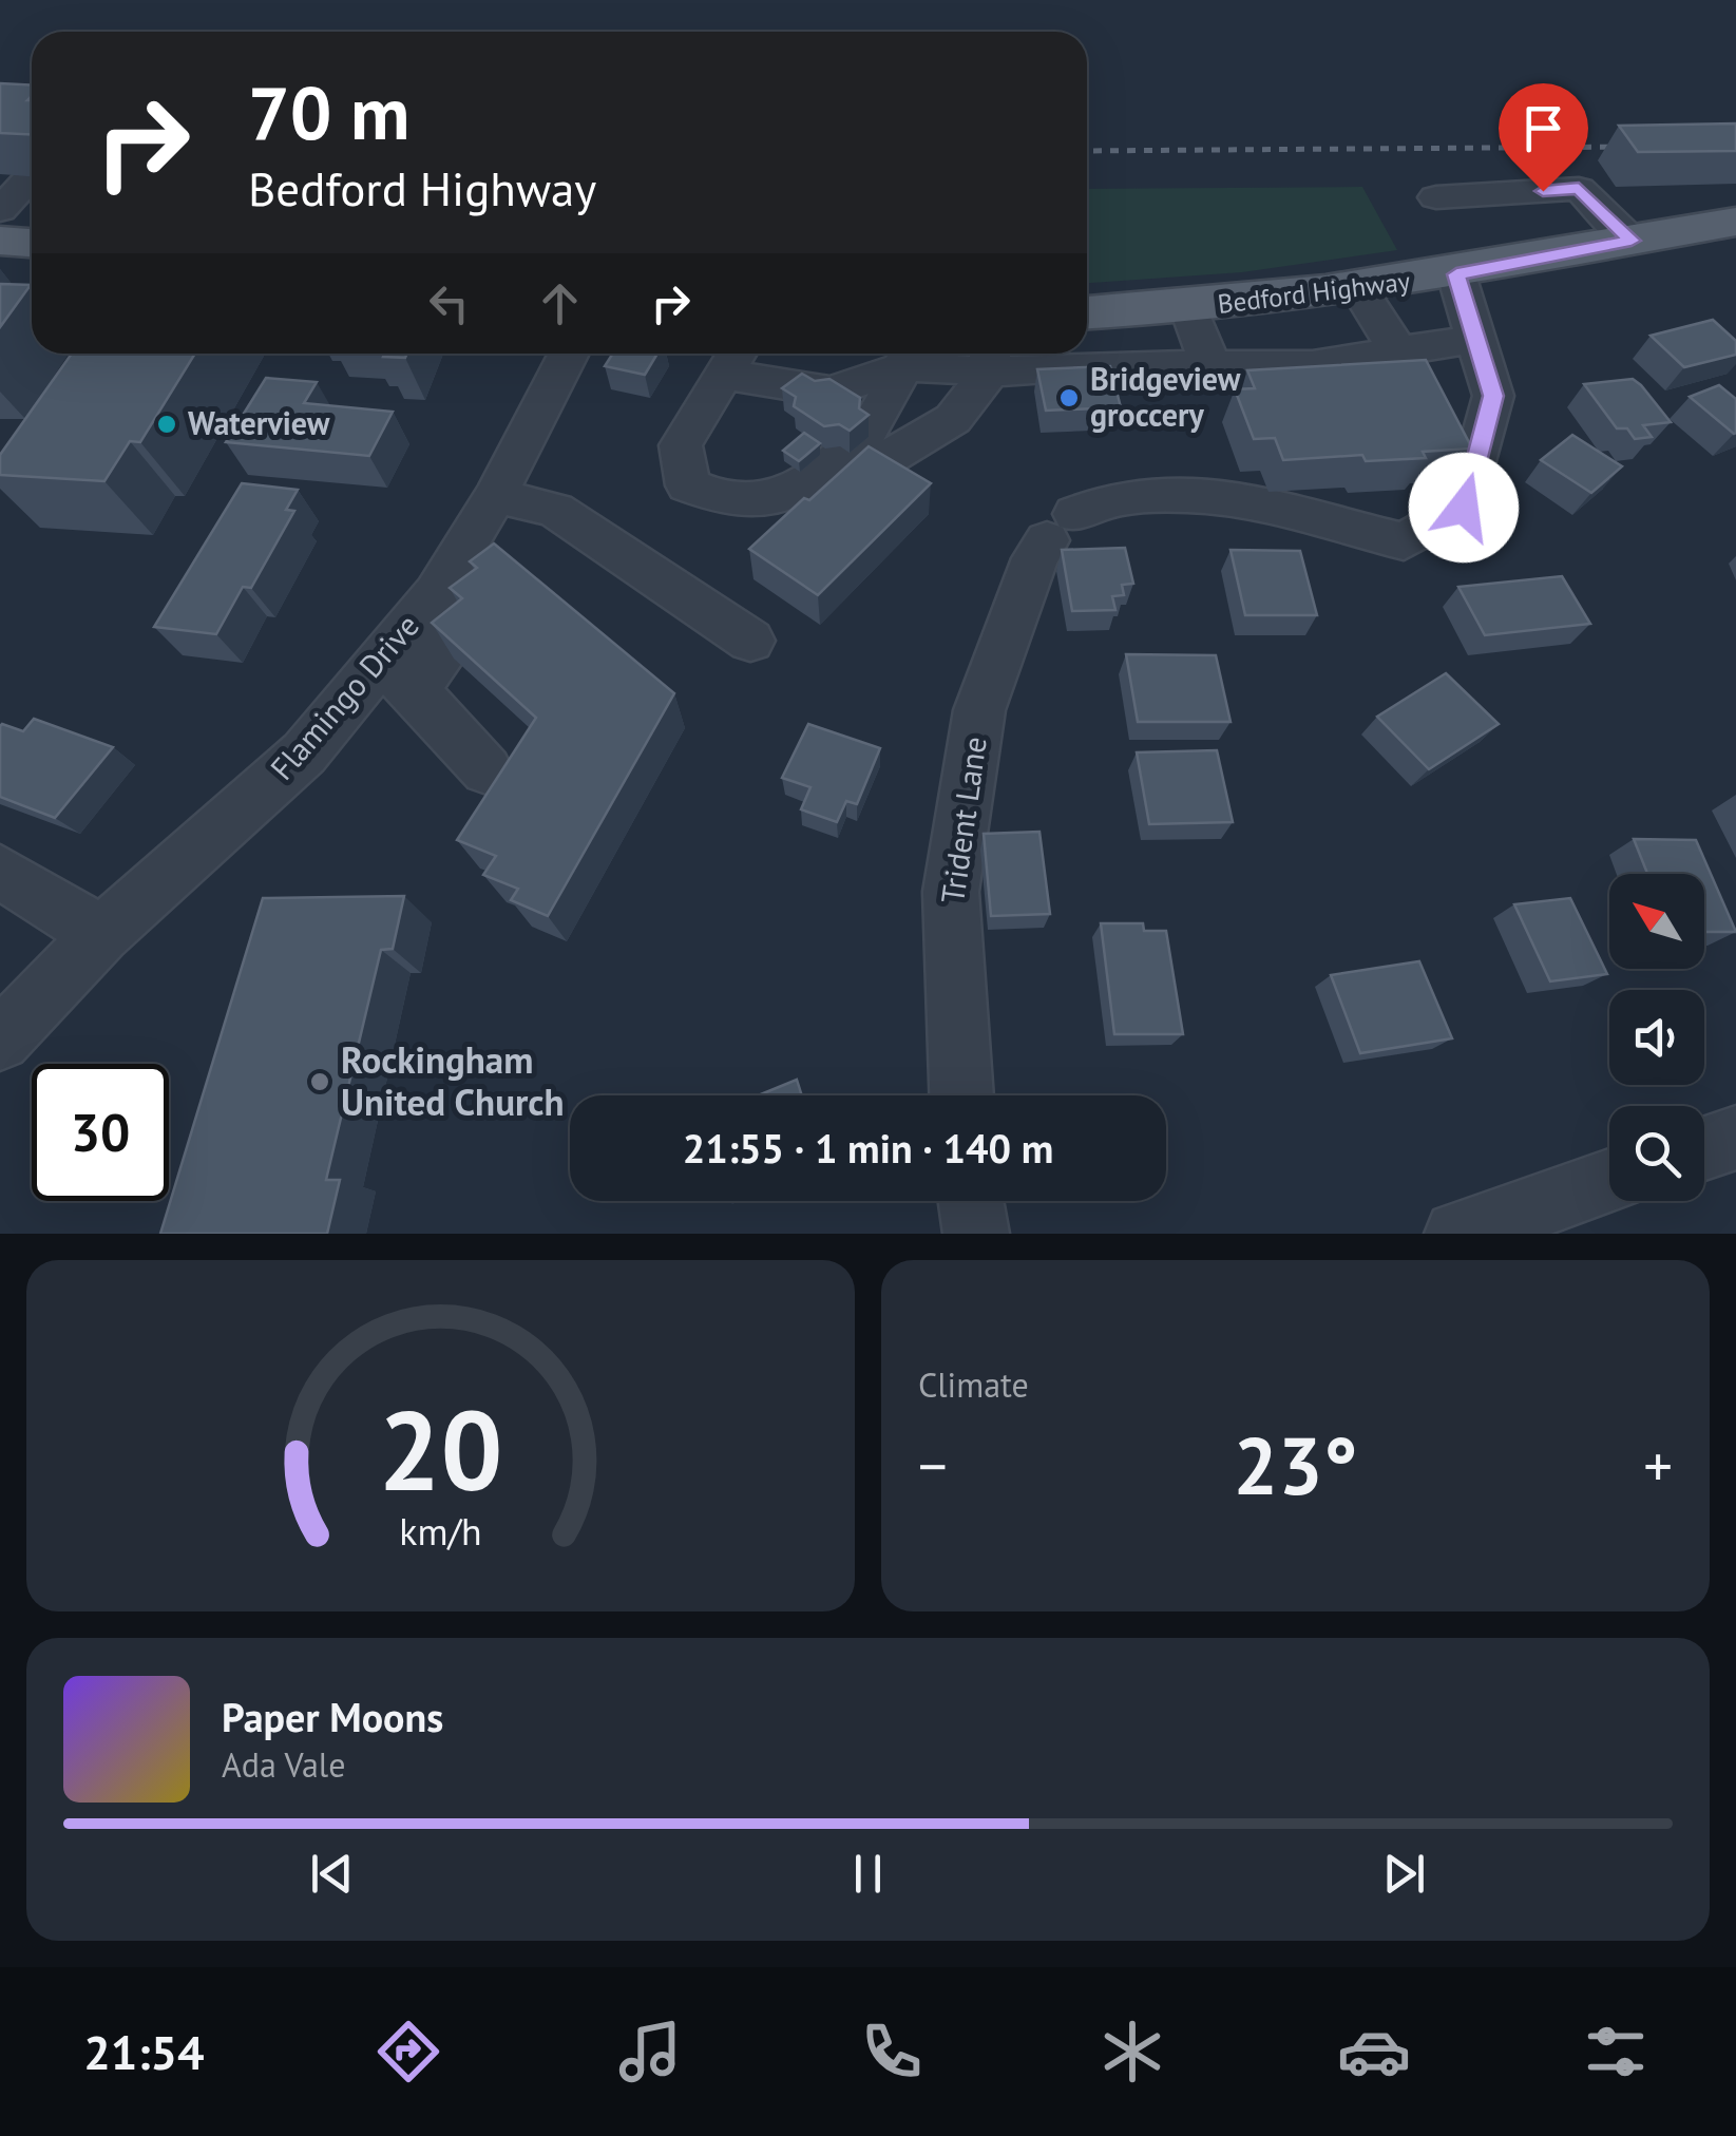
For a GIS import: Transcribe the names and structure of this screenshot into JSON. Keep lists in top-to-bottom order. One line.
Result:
{"streets":{"main road":["Bedford Highway"],"street":["Flamingo Drive","Trident Lane"]},"places":["Bridgeview groccery","Waterview","Rockingham United Church"],"north":"top left","page":{"turn":["70 m","Bedford Highway"],"limit":"30","trip":"21:55 · 1 min · 140 m","tile":"Climate","heat":["−","23°","+"],"song":["Paper Moons","Ada Vale"],"tabs":"21:54","gauge":["20","km/h"]}}
